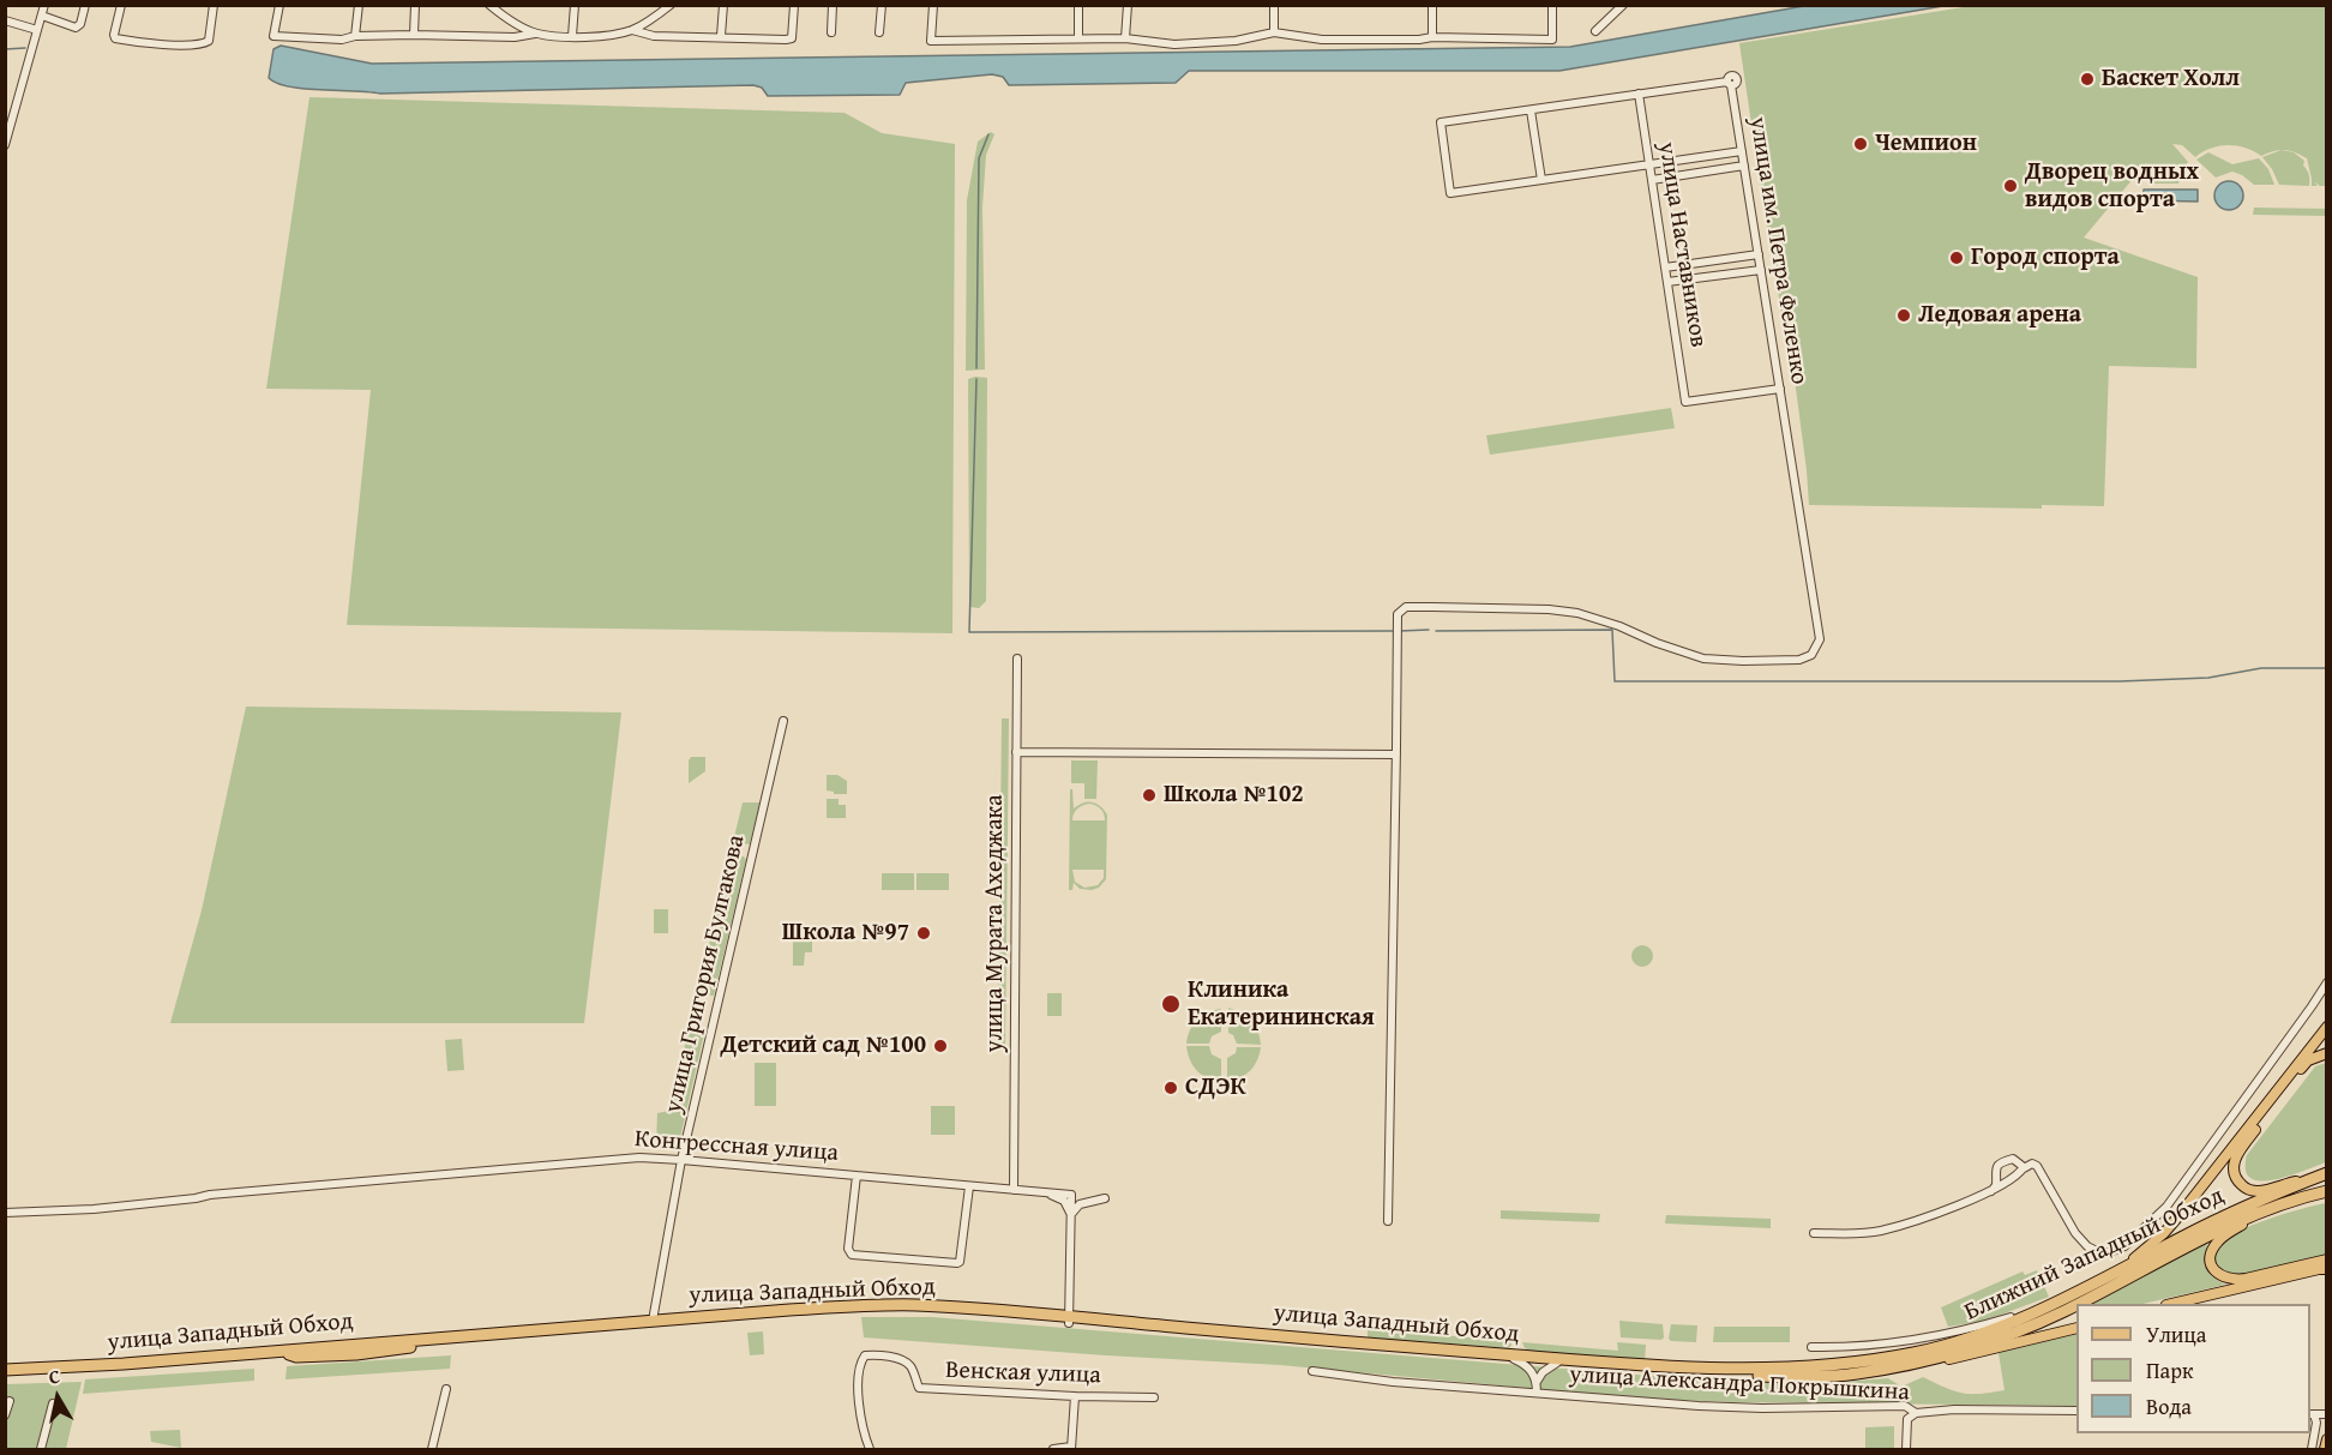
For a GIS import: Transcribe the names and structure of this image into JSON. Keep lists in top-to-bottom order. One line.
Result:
{"streets":{"highway":["Ближний Западный Обход","улица Западный Обход"],"street":["улица Наставников","улица им. Петра Феленко","улица Мурата Ахеджака","улица Григория Булгакова","Конгрессная улица","Венская улица","улица Александра Покрышкина"]},"crossings":[["улица Наставников","улица им. Петра Феленко"],["улица Мурата Ахеджака","Конгрессная улица"],["улица Григория Булгакова","Конгрессная улица"],["улица Григория Булгакова","улица Западный Обход"],["Ближний Западный Обход","улица Западный Обход"]],"places":["Баскет Холл","Чемпион","Дворец водных видов спорта","Город спорта","Ледовая арена","Школа №102","Школа №97","Клиника Екатерининская","Детский сад №100","СДЭК"],"legend":["Улица","Парк","Вода"],"north":"top"}
